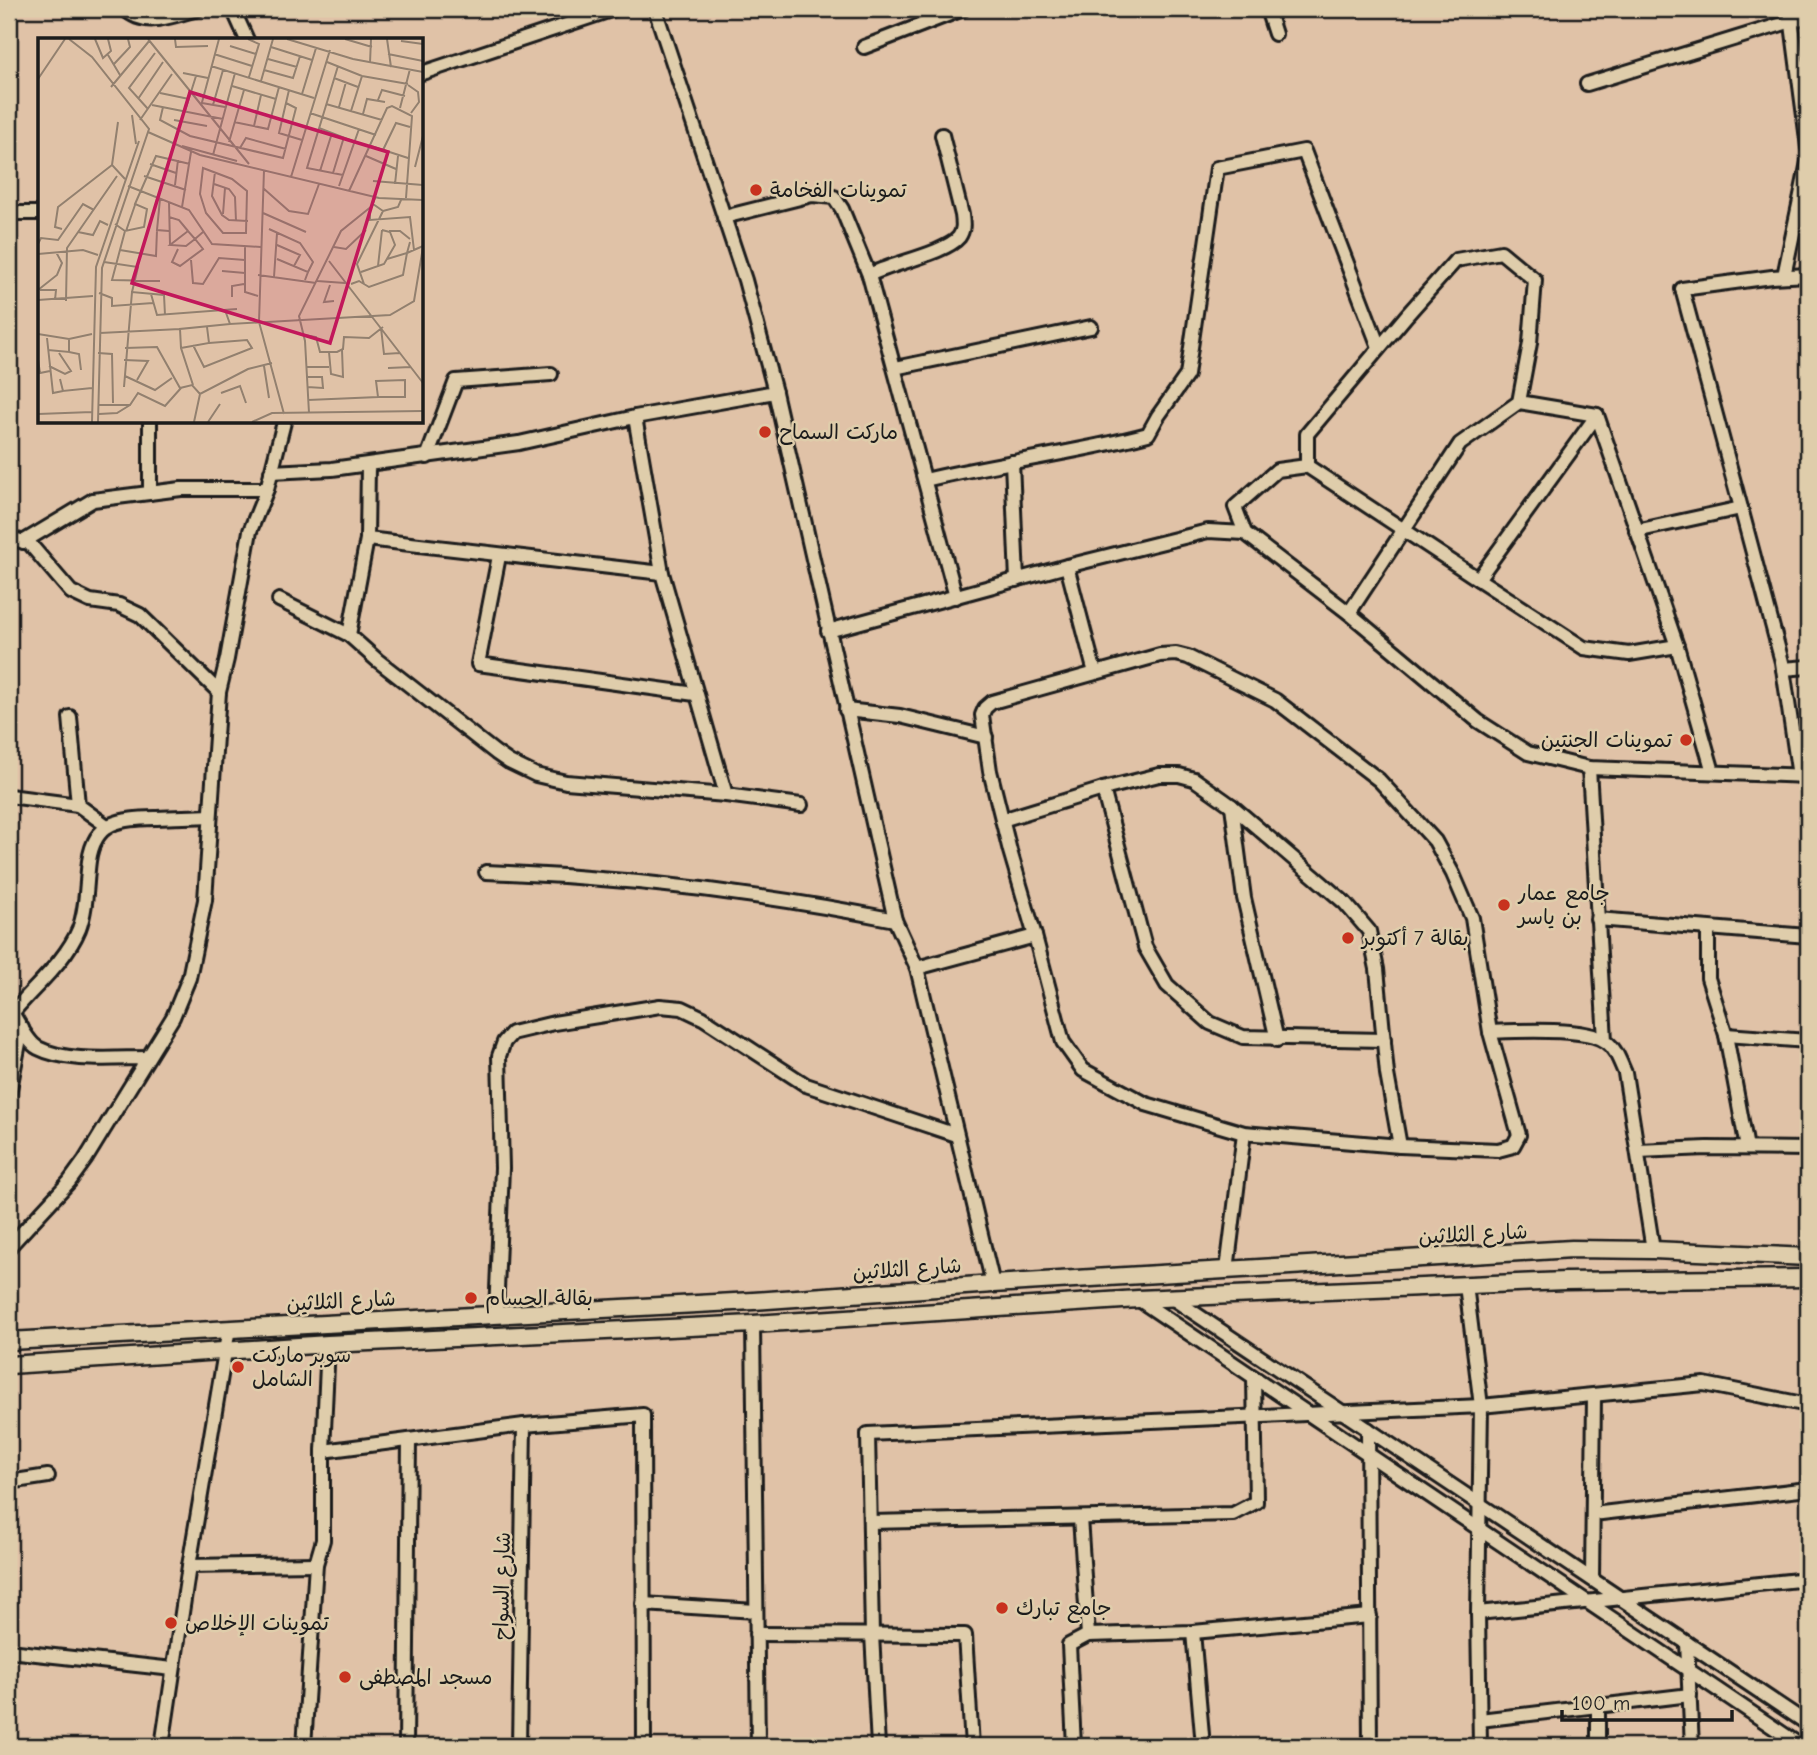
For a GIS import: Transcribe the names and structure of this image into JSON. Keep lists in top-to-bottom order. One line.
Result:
{"streets":{"street":["شارع الثلاثين","شارع السواح"]},"places":["تموينات الفخامة","ماركت السماح","تموينات الجنتين","جامع عمار بن ياسر","بقالة 7 أكتوبر","بقالة الحسام","سوبر ماركت الشامل","جامع تبارك","تموينات الإخلاص","مسجد المصطفى"],"scale_bar":"100 m"}
